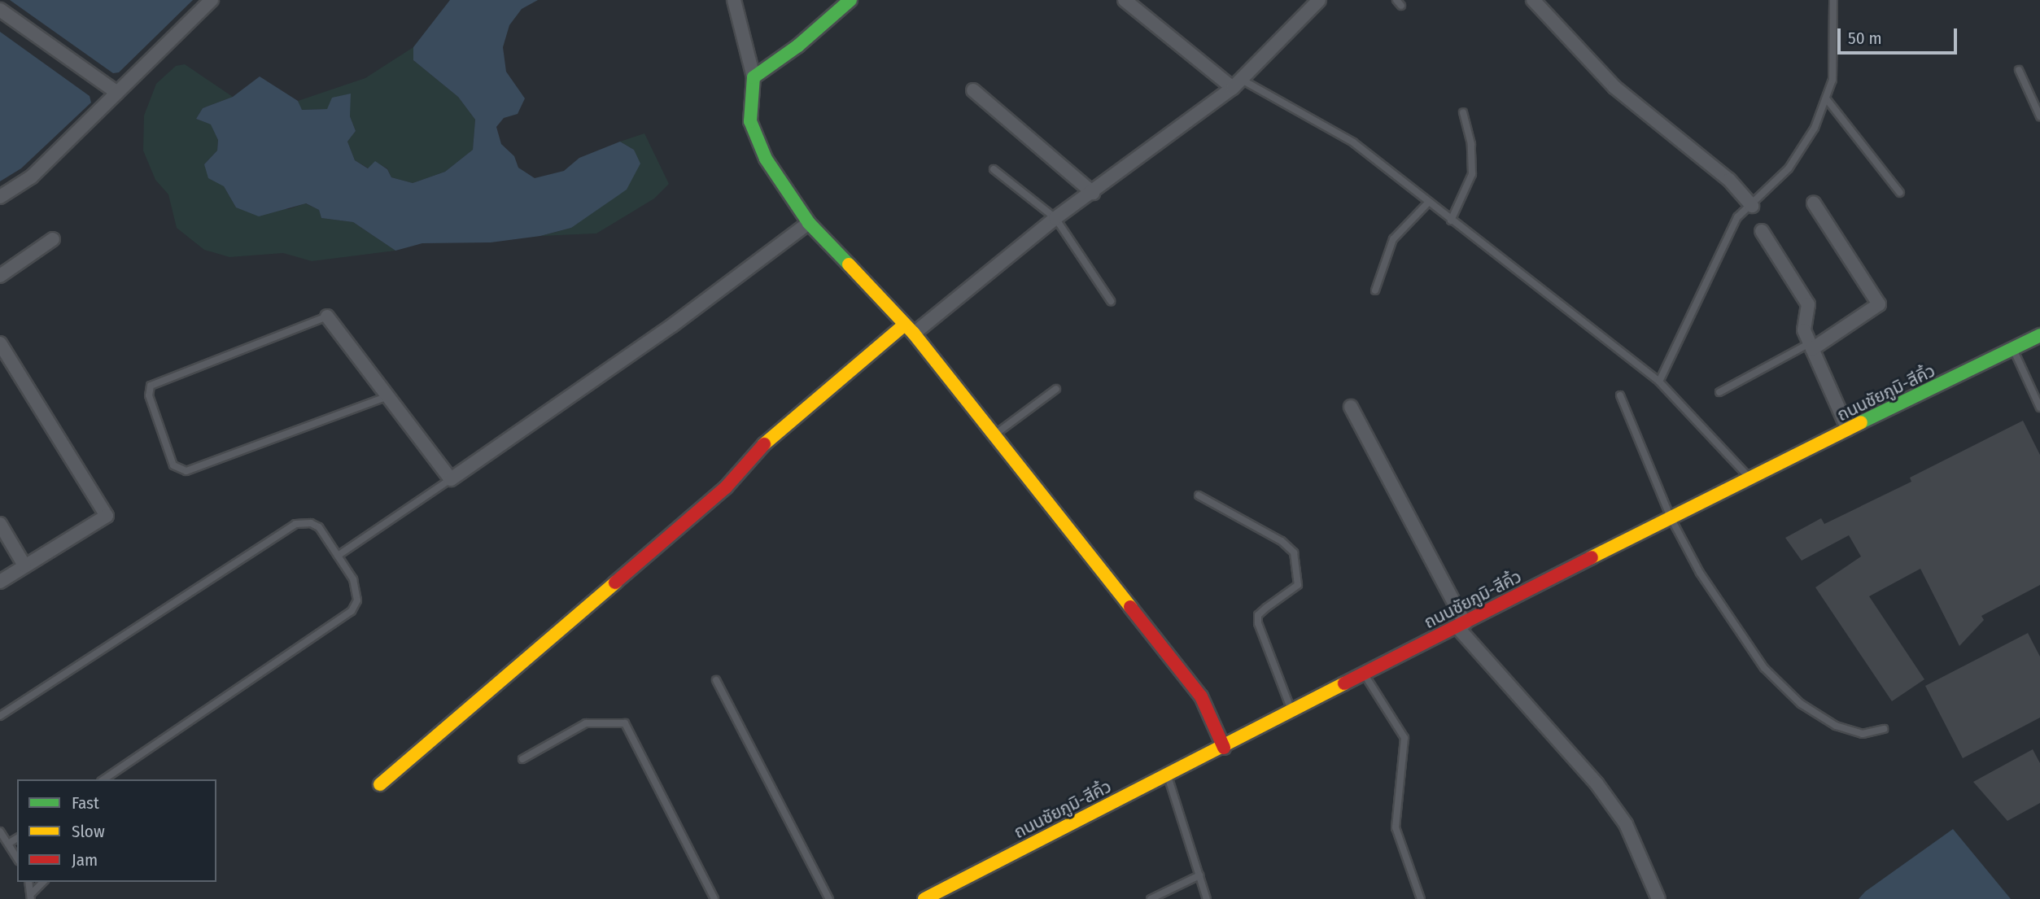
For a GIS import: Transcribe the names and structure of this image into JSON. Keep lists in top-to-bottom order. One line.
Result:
{"streets":{"street":["ถนนชัยภูมิ-สีคิ้ว"]},"legend":["Fast","Slow","Jam"],"scale_bar":"50 m"}
